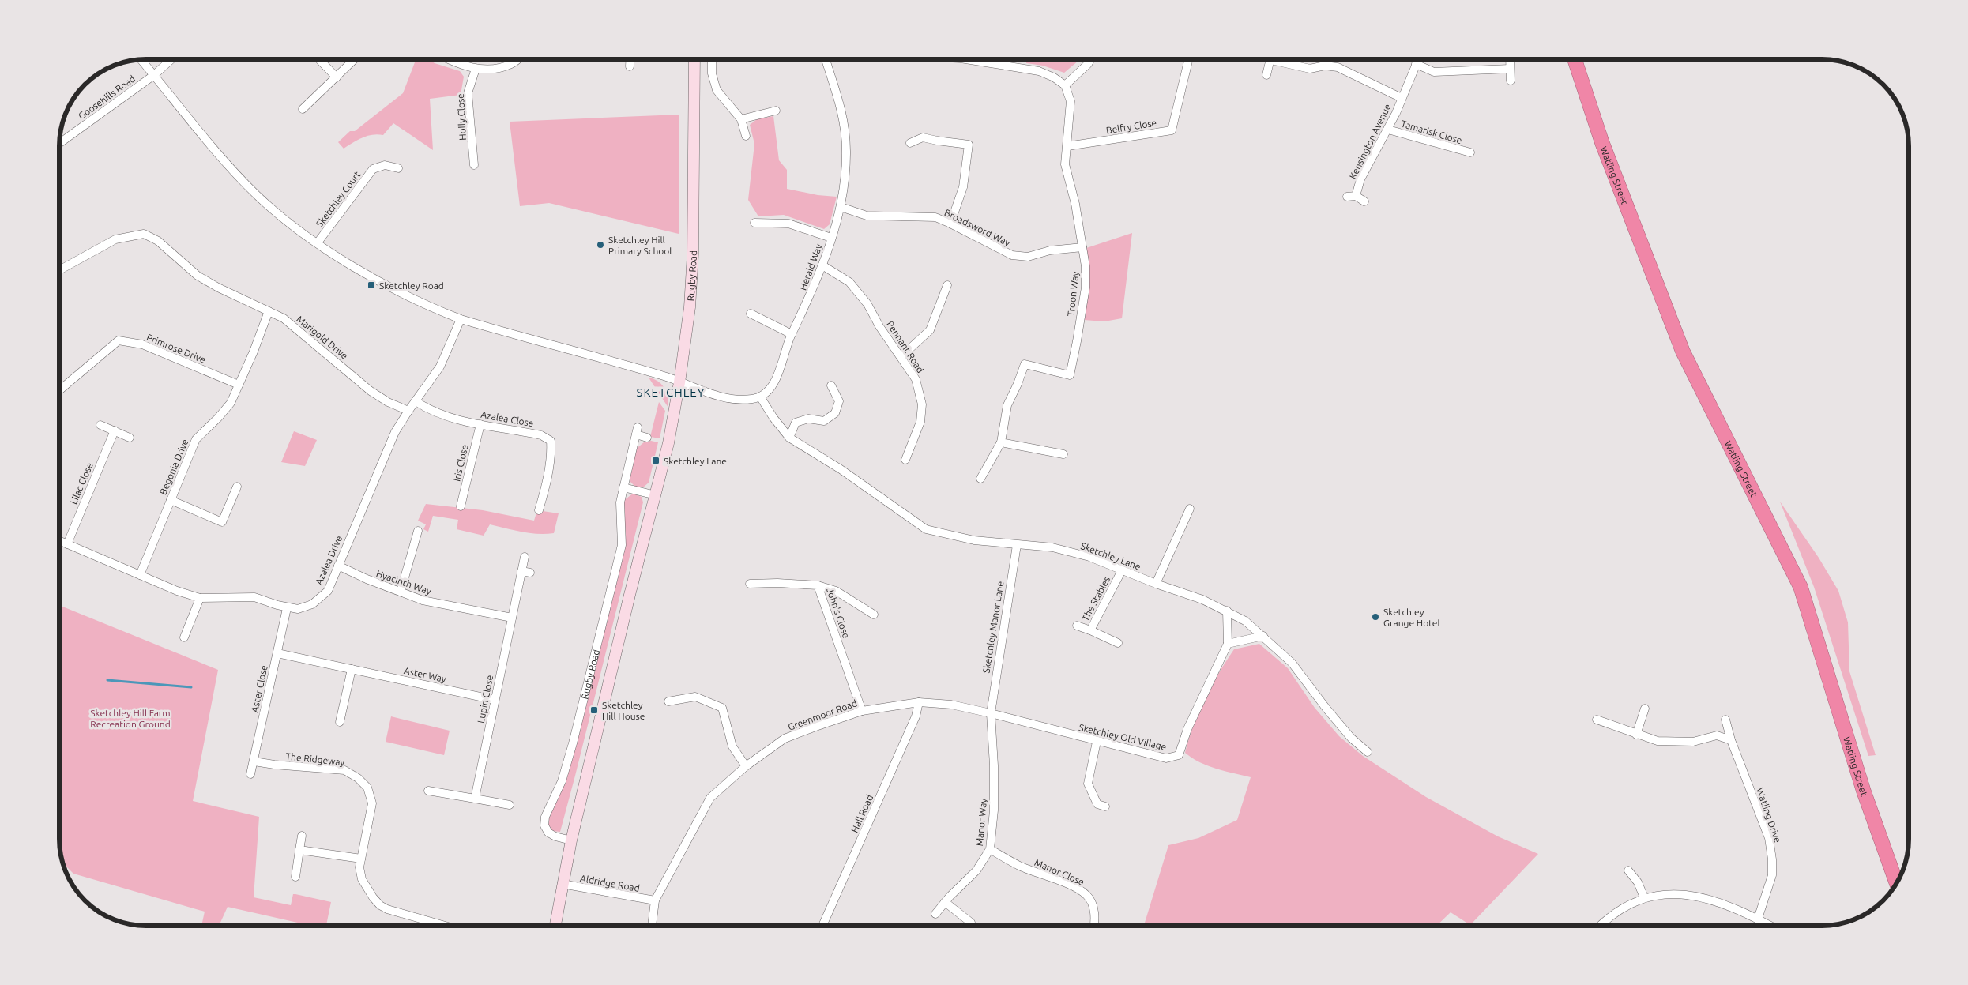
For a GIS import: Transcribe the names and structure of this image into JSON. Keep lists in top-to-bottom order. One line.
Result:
{"streets":{"highway":["Watling Street"],"main road":["Rugby Road"],"street":["Goosehills Road","Holly Close","Belfry Close","Tamarisk Close","Kensington Avenue","Sketchley Court","Broadsword Way","Herald Way","Troon Way","Marigold Drive","Pennant Road","Primrose Drive","Azalea Close","Iris Close","Begonia Drive","Lilac Close","Sketchley Lane","Azalea Drive","Hyacinth Way","The Stables","John's Close","Sketchley Manor Lane","Aster Way","Aster Close","Lupin Close","Greenmoor Road","Sketchley Old Village","The Ridgeway","Hall Road","Watling Drive","Manor Way","Manor Close","Aldridge Road"]},"crossings":[["Belfry Close","Troon Way"],["Tamarisk Close","Kensington Avenue"],["Broadsword Way","Herald Way"],["Broadsword Way","Troon Way"],["Herald Way","Pennant Road"],["Herald Way","Sketchley Lane"],["Rugby Road","Aldridge Road"],["Marigold Drive","Begonia Drive"],["Marigold Drive","Azalea Drive"],["Primrose Drive","Begonia Drive"],["Azalea Close","Iris Close"],["Azalea Close","Azalea Drive"],["Begonia Drive","Azalea Drive"],["Lilac Close","Azalea Drive"],["Sketchley Lane","The Stables"],["Sketchley Lane","Sketchley Manor Lane"],["Sketchley Lane","Sketchley Old Village"],["Azalea Drive","Hyacinth Way"],["Azalea Drive","Aster Close"],["Hyacinth Way","Lupin Close"],["John's Close","Greenmoor Road"],["Sketchley Manor Lane","Greenmoor Road"],["Sketchley Manor Lane","Sketchley Old Village"],["Sketchley Manor Lane","Manor Way"],["Aster Way","Aster Close"],["Aster Way","Lupin Close"],["Aster Close","The Ridgeway"],["Greenmoor Road","Sketchley Old Village"],["Greenmoor Road","Hall Road"],["Greenmoor Road","Manor Way"],["Greenmoor Road","Aldridge Road"],["Sketchley Old Village","Manor Way"],["Manor Way","Manor Close"]],"districts":["SKETCHLEY"],"parks":["Sketchley Hill Farm Recreation Ground"],"places":{"other":["Sketchley Hill Primary School","Sketchley Grange Hotel"],"transit":["Sketchley Road","Sketchley Lane","Sketchley Hill House"]}}
